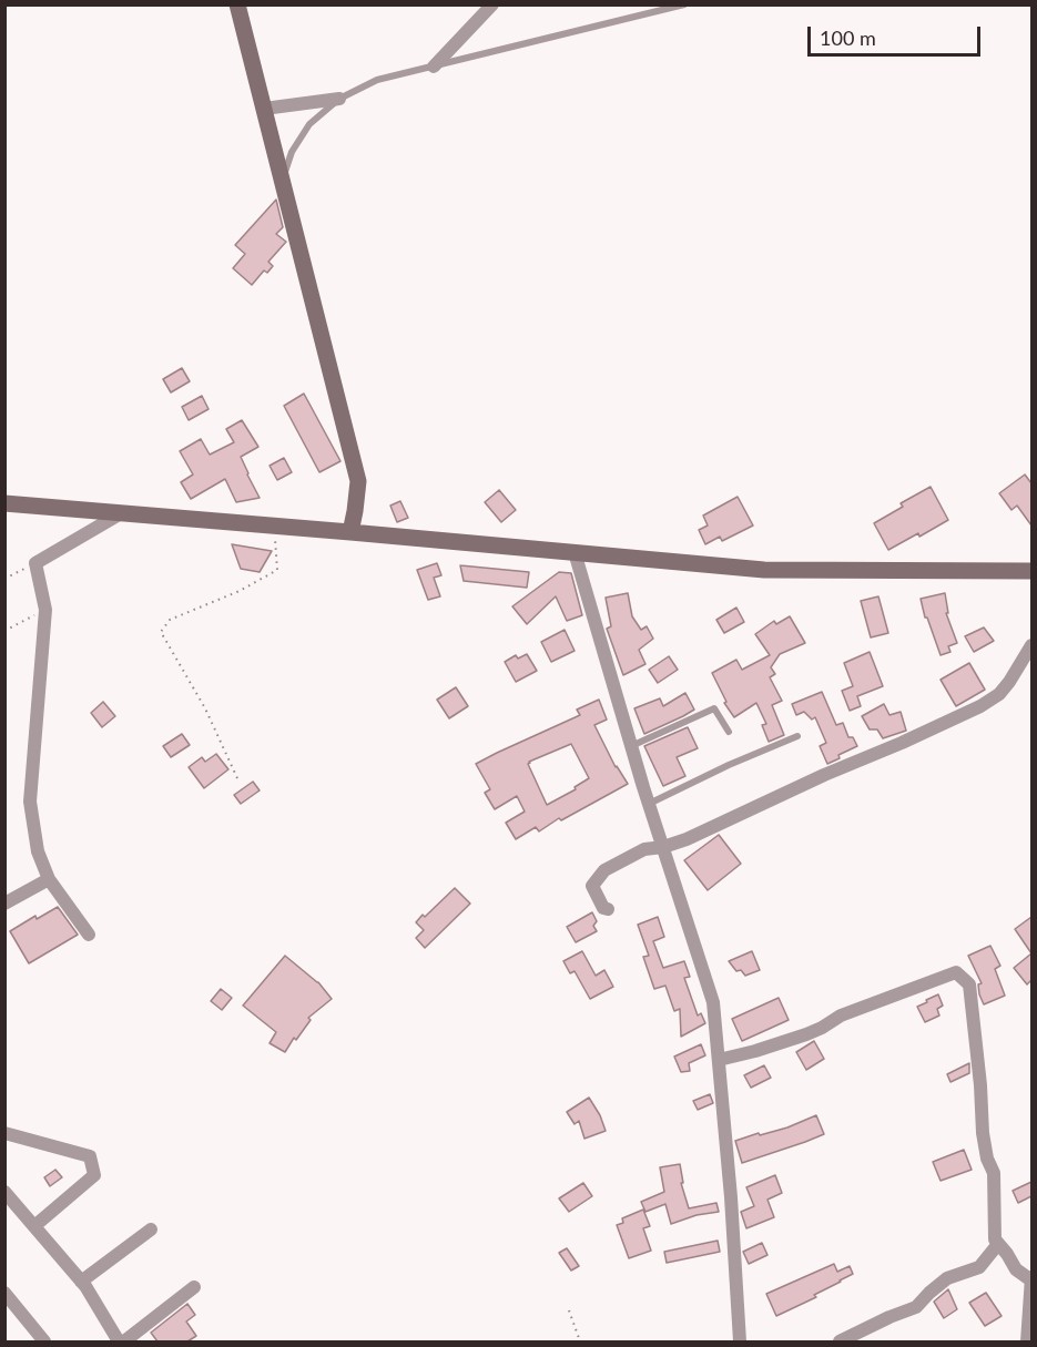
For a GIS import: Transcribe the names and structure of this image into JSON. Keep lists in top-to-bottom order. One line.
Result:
{"scale_bar":"100 m"}
